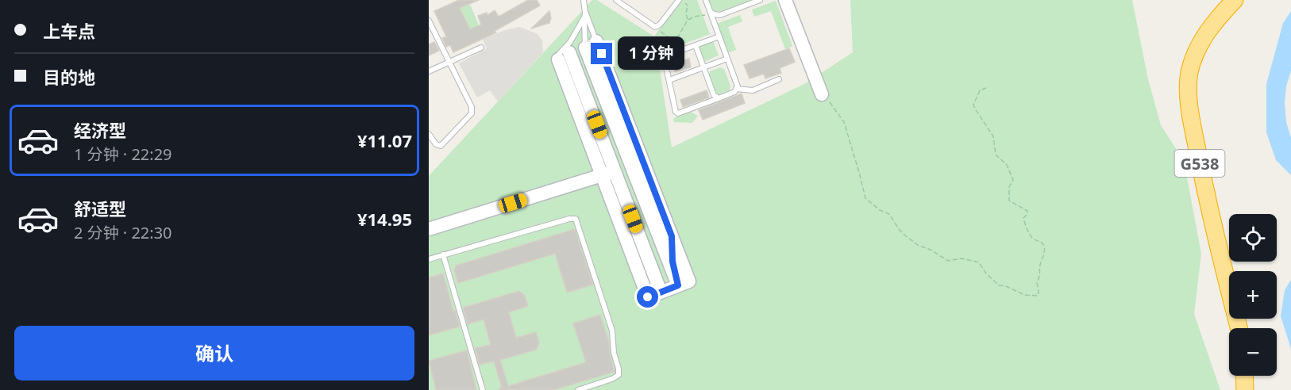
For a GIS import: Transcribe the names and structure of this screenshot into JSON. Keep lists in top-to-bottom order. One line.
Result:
{"streets":{"highway":["G538"]},"page":{"banner":["上车点","目的地"],"bubble":"1 分钟","list":[{"name":"经济型","note":"1 分钟 · 22:29","value":"¥11.07"},{"name":"舒适型","note":"2 分钟 · 22:30","value":"¥14.95"}],"map_buttons":["+","−"],"buttons":"确认"}}
